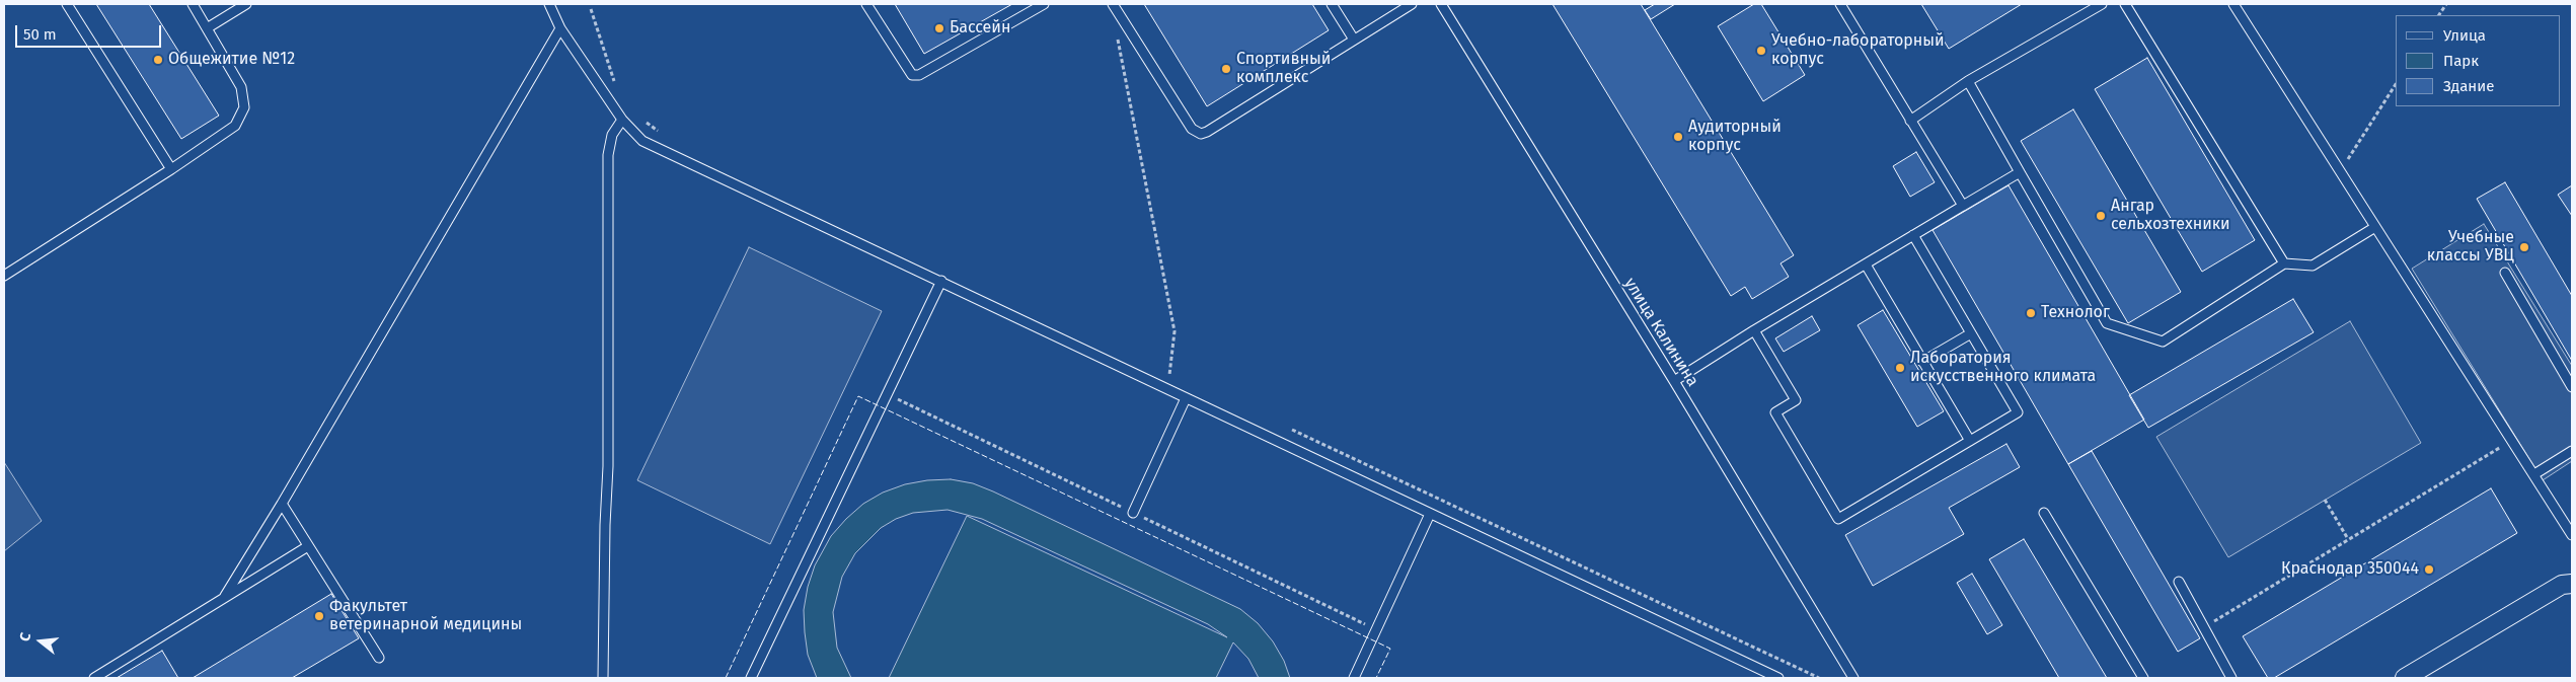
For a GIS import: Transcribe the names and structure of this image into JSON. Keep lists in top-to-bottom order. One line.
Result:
{"streets":{"lane":["улица Калинина"]},"places":["Бассейн","Учебно-лабораторный корпус","Общежитие №12","Спортивный комплекс","Аудиторный корпус","Ангар сельхозтехники","Учебные классы УВЦ","Технолог","Лаборатория искусственного климата","Краснодар 350044","Факультет ветеринарной медицины"],"legend":["Улица","Парк","Здание"],"scale_bar":"50 m","north":"left"}
